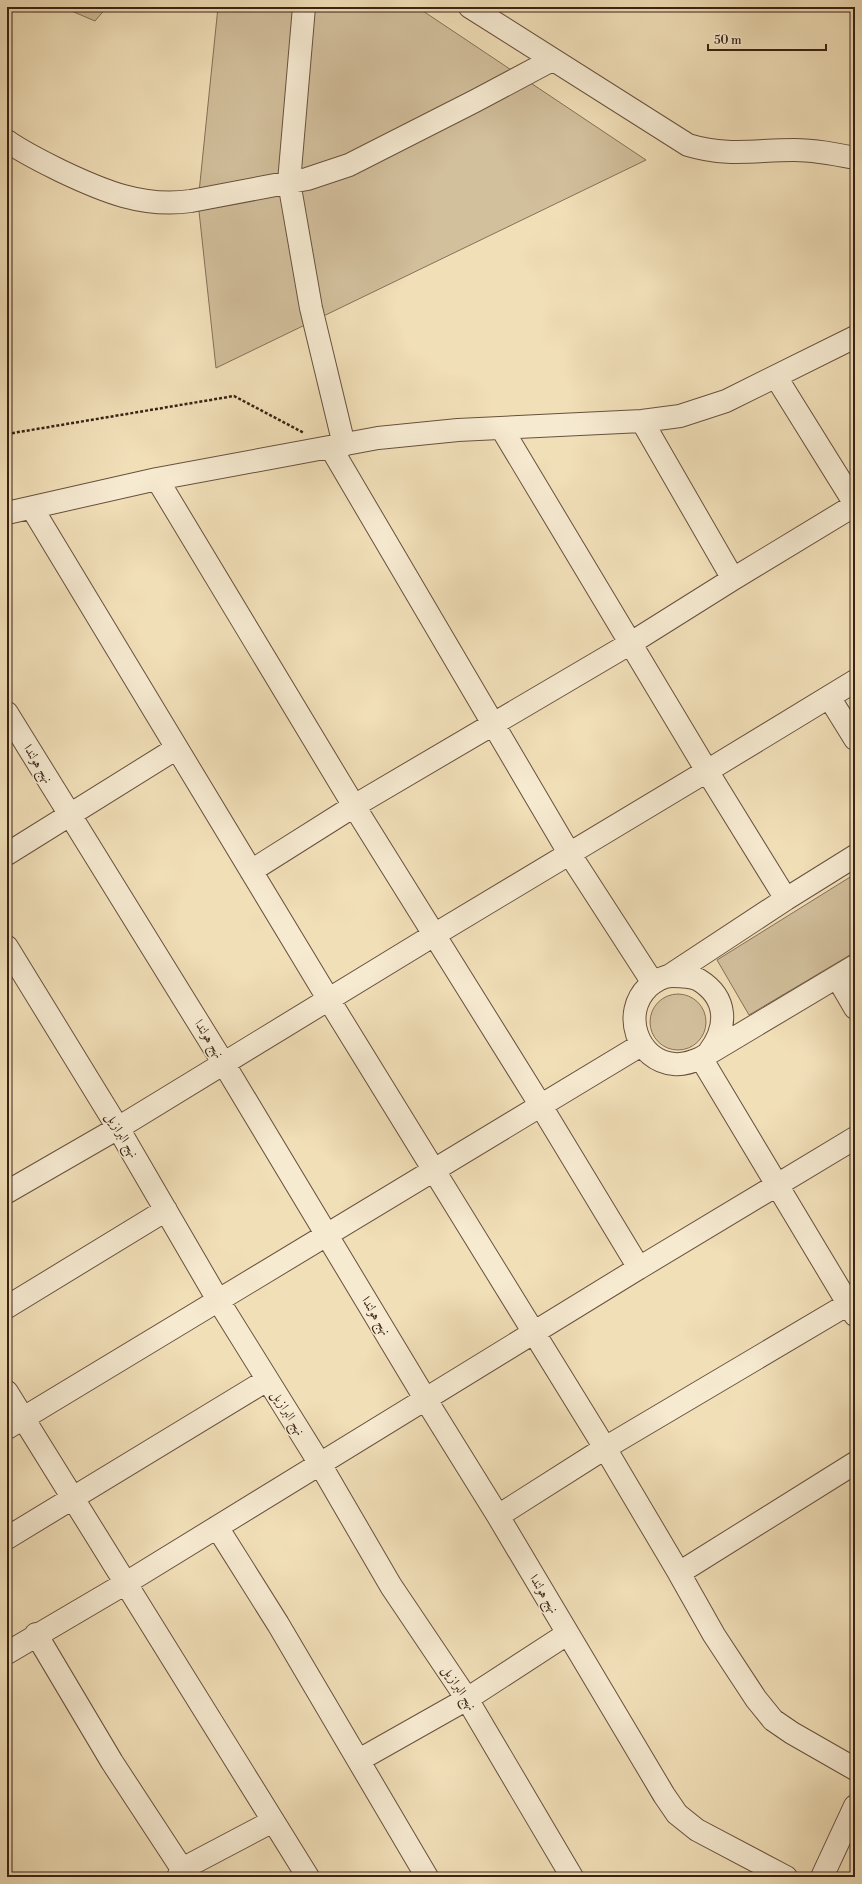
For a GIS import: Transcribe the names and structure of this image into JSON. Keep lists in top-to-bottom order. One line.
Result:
{"streets":{"street":["نهج هولندا","نهج البرازيل"]},"scale_bar":"50 m"}
